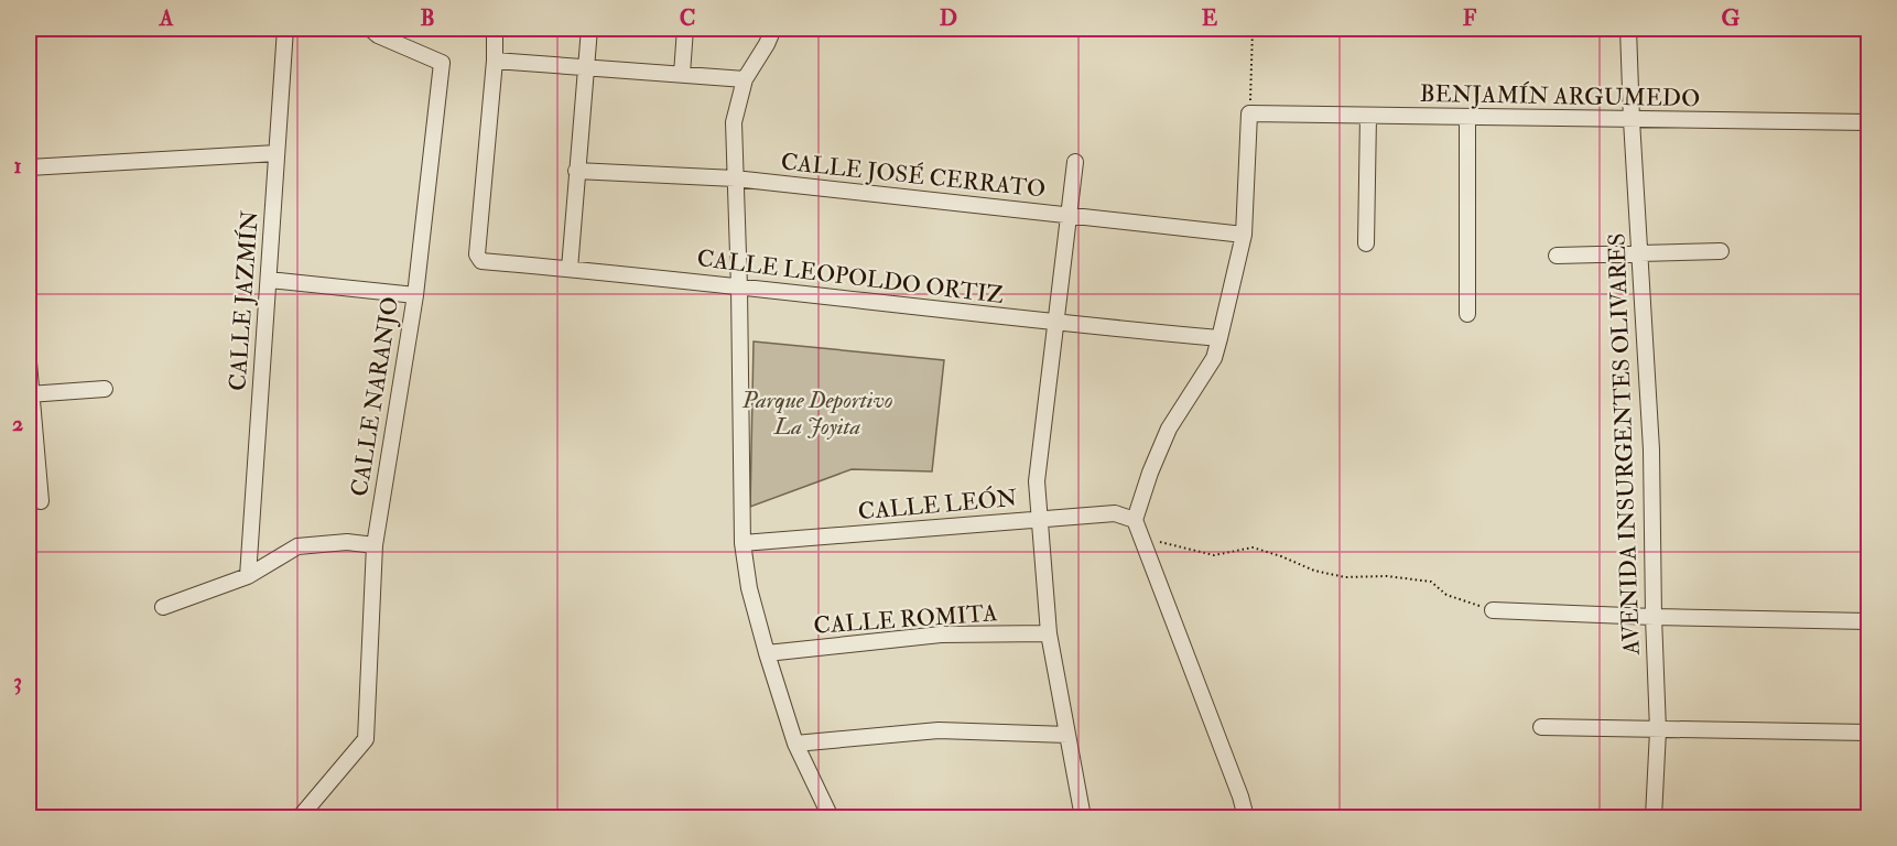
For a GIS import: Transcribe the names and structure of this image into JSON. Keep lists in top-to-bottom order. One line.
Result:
{"streets":{"street":["BENJAMÍN ARGUMEDO","CALLE JOSÉ CERRATO","CALLE LEOPOLDO ORTIZ","CALLE JAZMÍN","CALLE NARANJO","AVENIDA INSURGENTES OLIVARES","CALLE LEÓN","CALLE ROMITA"]},"crossings":[["BENJAMÍN ARGUMEDO","AVENIDA INSURGENTES OLIVARES"]],"parks":["Parque Deportivo La Joyita"],"grid":{"columns":["A","B","C","D","E","F","G"],"rows":["1","2","3"]}}
